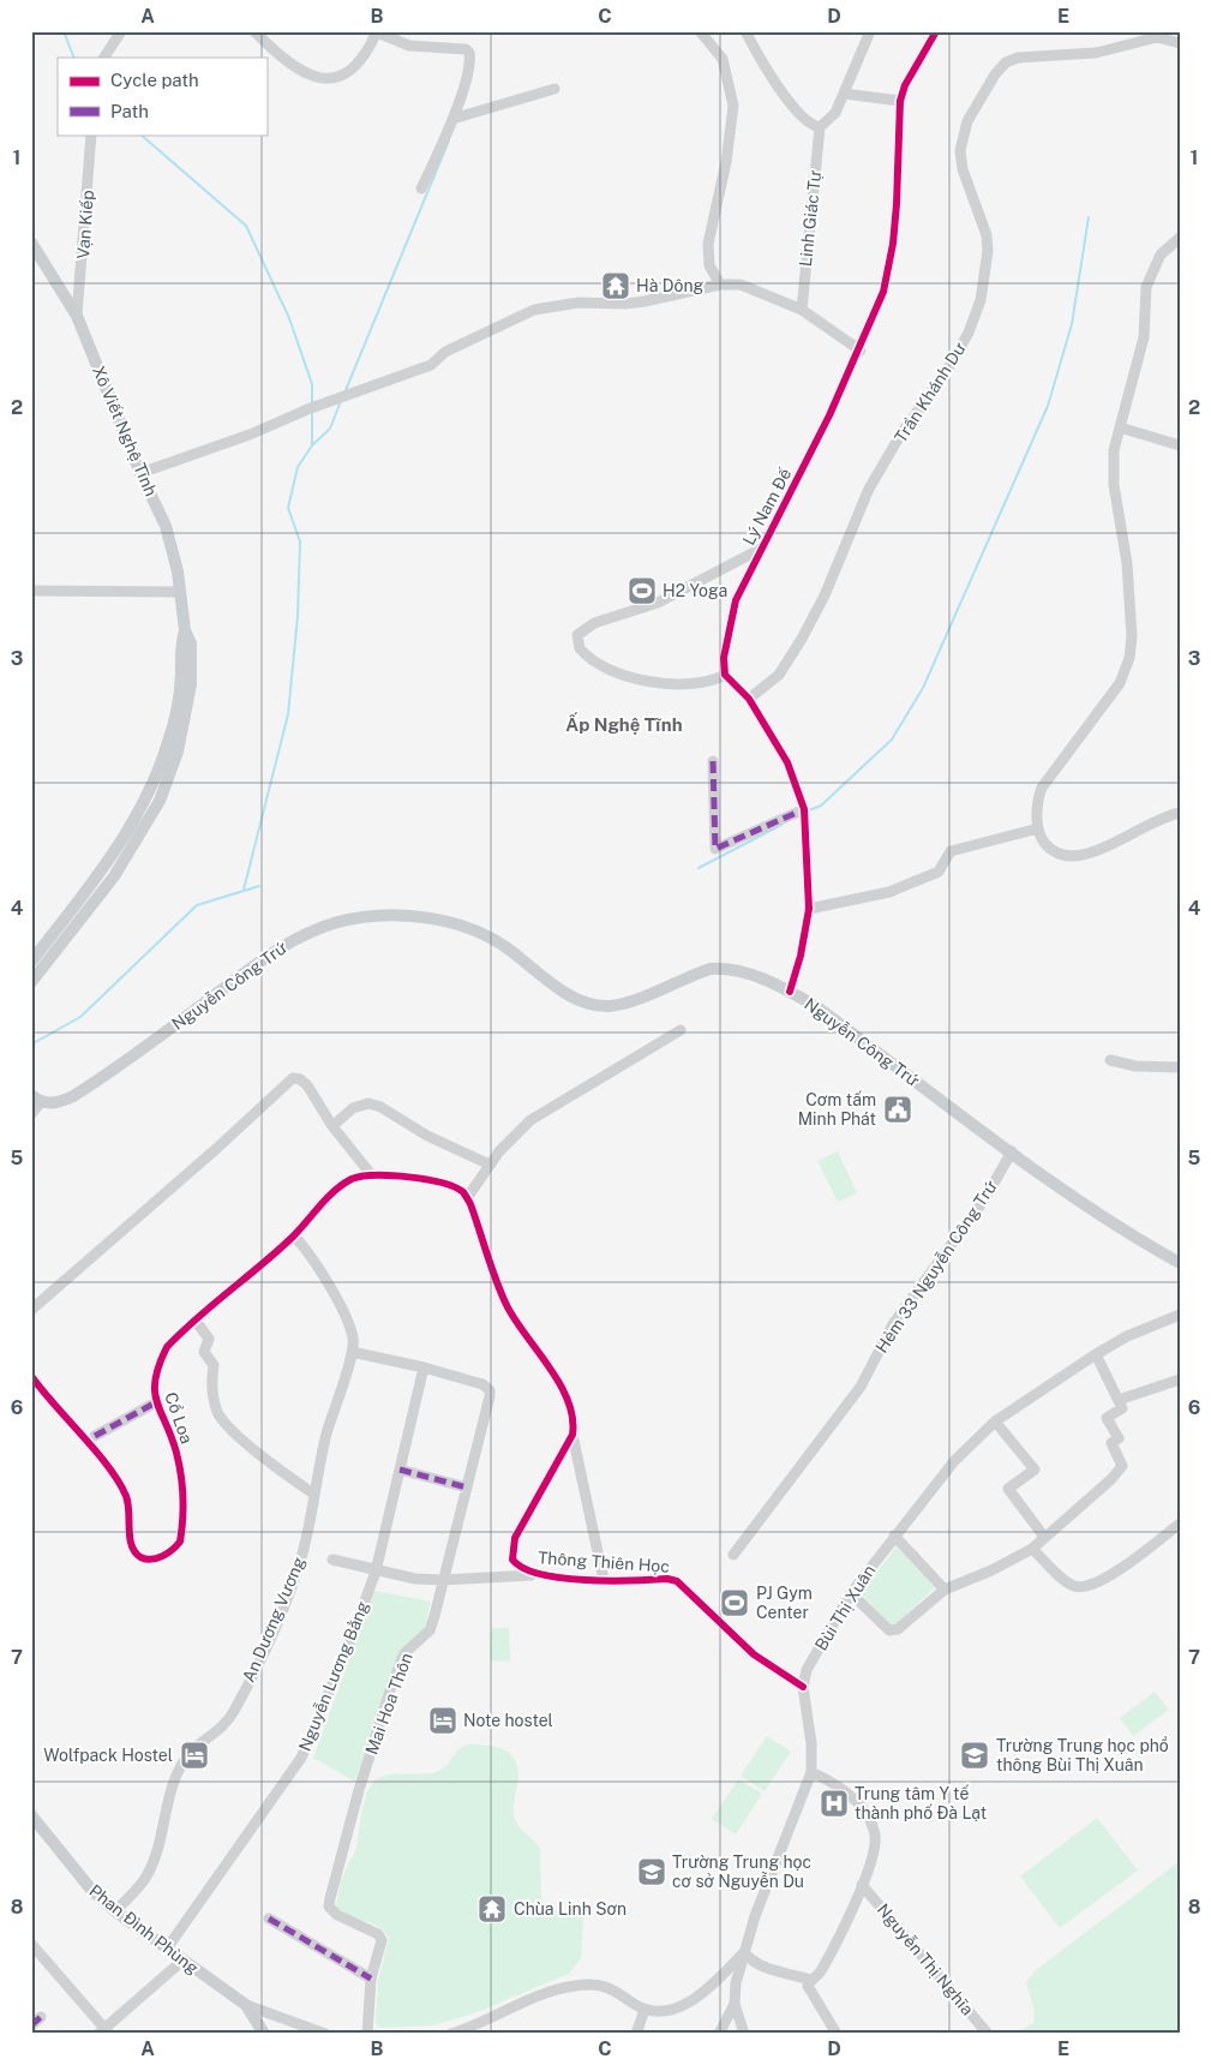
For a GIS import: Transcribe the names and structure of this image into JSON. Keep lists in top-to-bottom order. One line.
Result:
{"streets":{"main road":["Xô Viết Nghệ Tĩnh","Nguyễn Công Trứ","Phan Đình Phùng"],"street":["Linh Giác Tự","Vạn Kiếp","Trần Khánh Dư","Lý Nam Đế","Hẻm 33 Nguyễn Công Trứ","Cổ Loa","Thông Thiên Học","Bùi Thị Xuân","An Dương Vương","Nguyễn Lương Bằng","Mai Hoa Thôn","Nguyễn Thị Nghĩa"]},"crossings":[["Vạn Kiếp","Xô Viết Nghệ Tĩnh"],["Nguyễn Công Trứ","Hẻm 33 Nguyễn Công Trứ"],["Cổ Loa","An Dương Vương"],["Thông Thiên Học","Bùi Thị Xuân"],["An Dương Vương","Mai Hoa Thôn"],["An Dương Vương","Phan Đình Phùng"],["Nguyễn Lương Bằng","Mai Hoa Thôn"],["Nguyễn Lương Bằng","Phan Đình Phùng"]],"districts":["Ấp Nghệ Tĩnh"],"places":{"temple":["Hà Dông","Chùa Linh Sơn"],"sports":["H2 Yoga","PJ Gym Center"],"public building":["Cơm tấm Minh Phát"],"hotel":["Note hostel","Wolfpack Hostel"],"school or university":["Trường Trung học phổ thông Bùi Thị Xuân","Trường Trung học cơ sở Nguyễn Du"],"hospital":["Trung tâm Y tế thành phố Đà Lạt"]},"legend":["Cycle path","Path"],"grid":{"columns":["A","B","C","D","E"],"rows":["1","2","3","4","5","6","7","8"]}}
